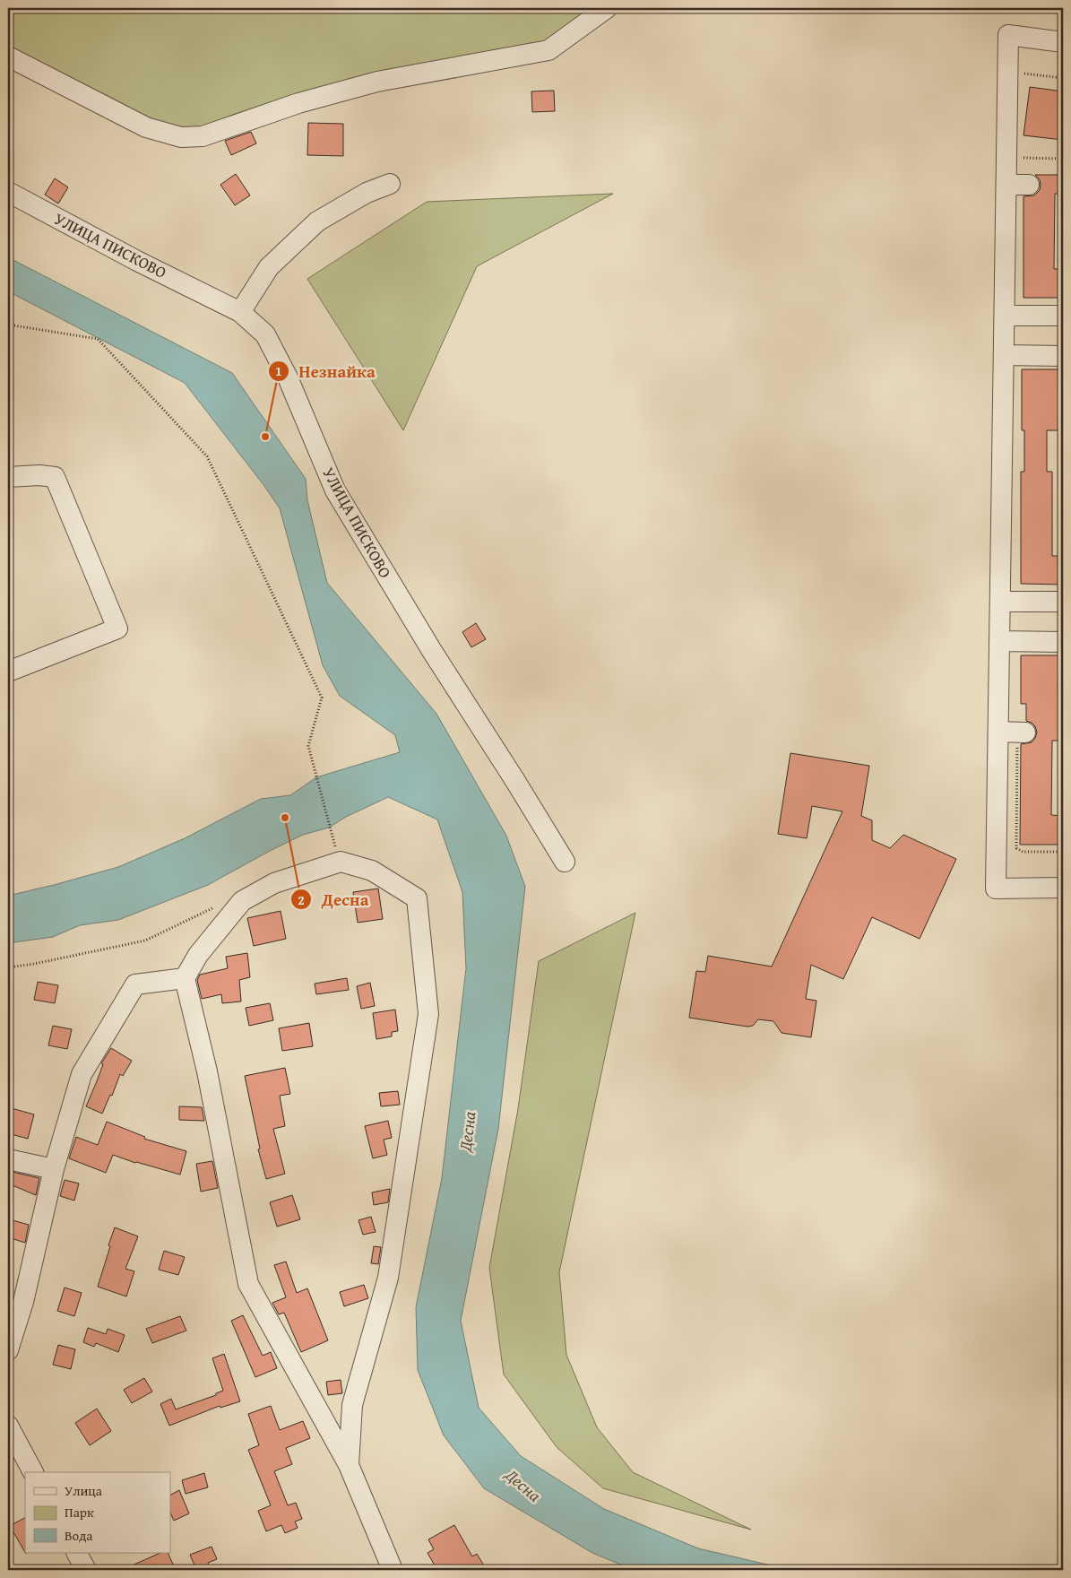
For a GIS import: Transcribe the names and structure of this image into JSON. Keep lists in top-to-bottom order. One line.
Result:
{"streets":{"street":["УЛИЦА ПИСКОВО"]},"water":["Десна"],"places":["Незнайка","Десна"],"legend":["Улица","Парк","Вода"]}
